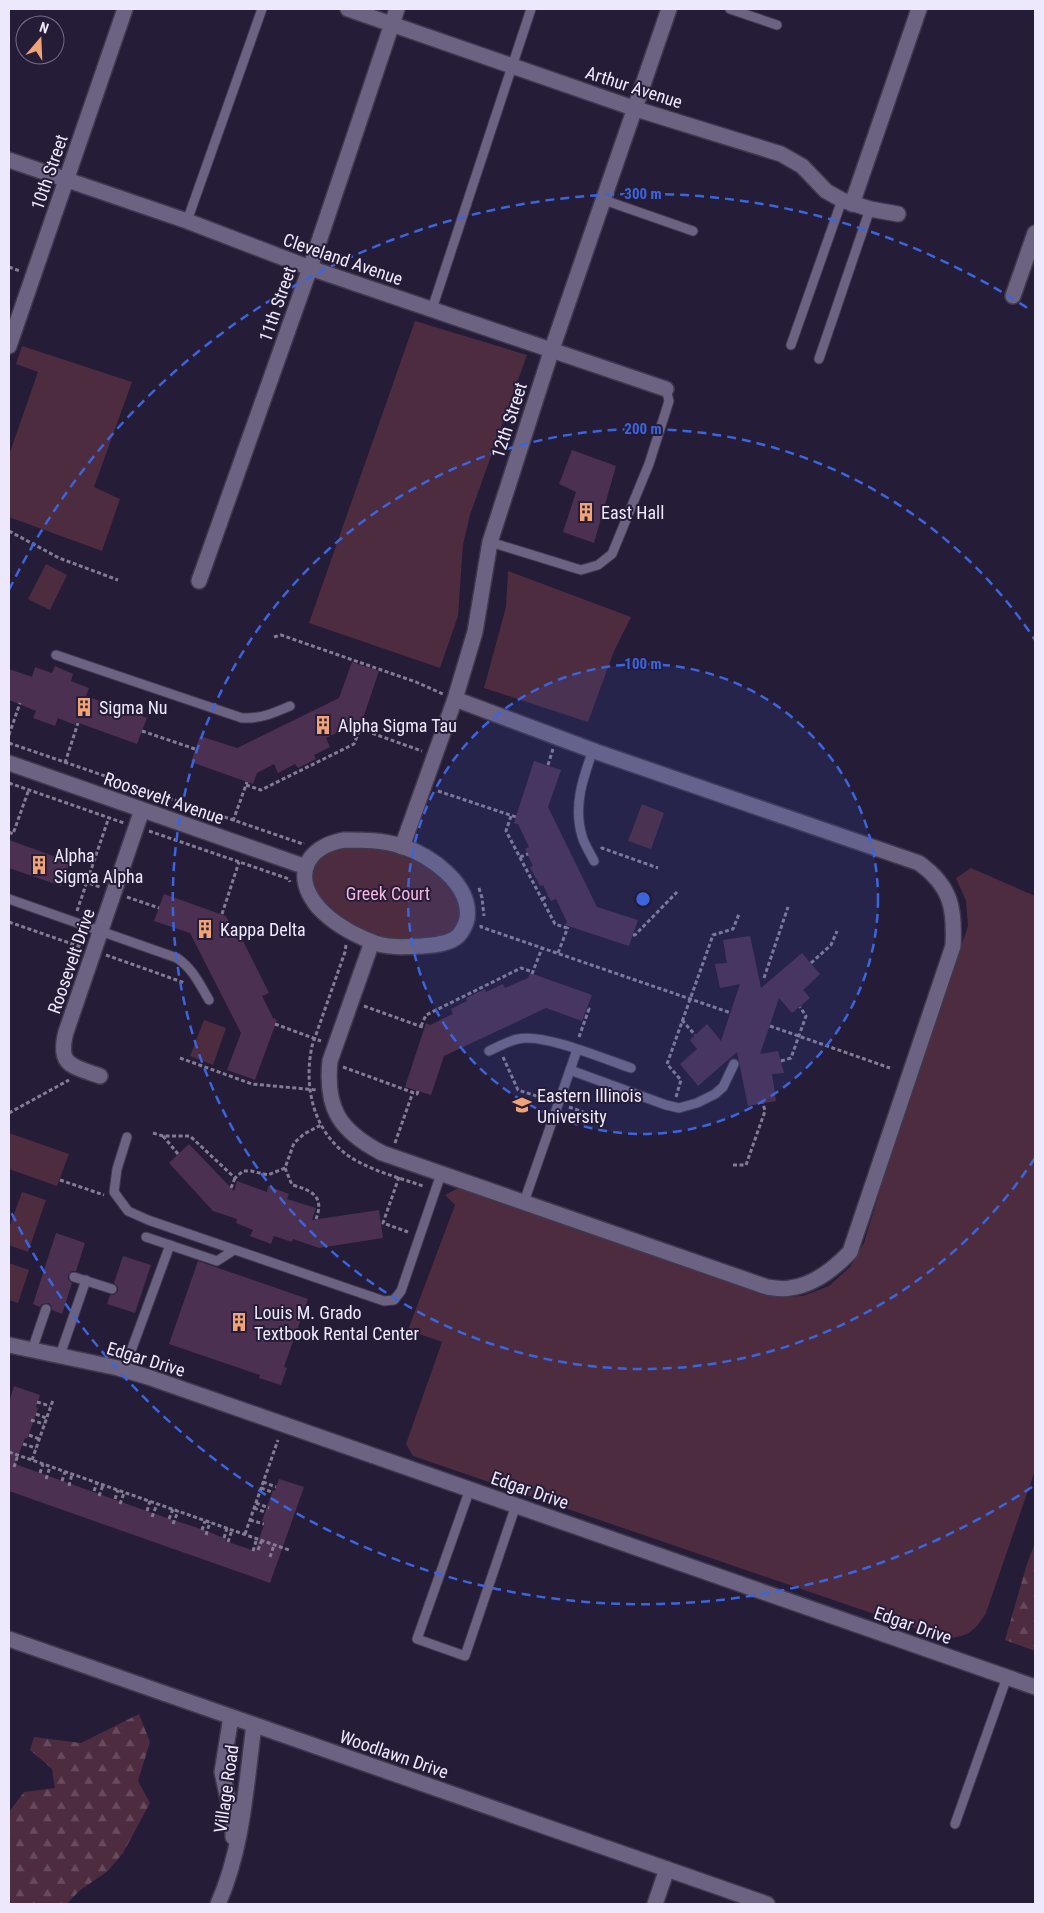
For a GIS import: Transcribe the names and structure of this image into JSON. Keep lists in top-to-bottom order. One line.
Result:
{"streets":{"street":["Arthur Avenue","10th Street","Cleveland Avenue","11th Street","12th Street","Roosevelt Avenue","Roosevelt Drive","Edgar Drive","Woodlawn Drive","Village Road"]},"crossings":[["Arthur Avenue","11th Street"],["Arthur Avenue","12th Street"],["10th Street","Cleveland Avenue"],["Cleveland Avenue","11th Street"],["Cleveland Avenue","12th Street"],["12th Street","Roosevelt Avenue"],["Roosevelt Avenue","Roosevelt Drive"],["Woodlawn Drive","Village Road"]],"parks":["Greek Court"],"places":{"building":["East Hall","Sigma Nu","Alpha Sigma Tau","Alpha Sigma Alpha","Kappa Delta","Louis M. Grado Textbook Rental Center"],"school or university":["Eastern Illinois University"]},"north":"top","rings":["300 m","200 m","100 m"]}
